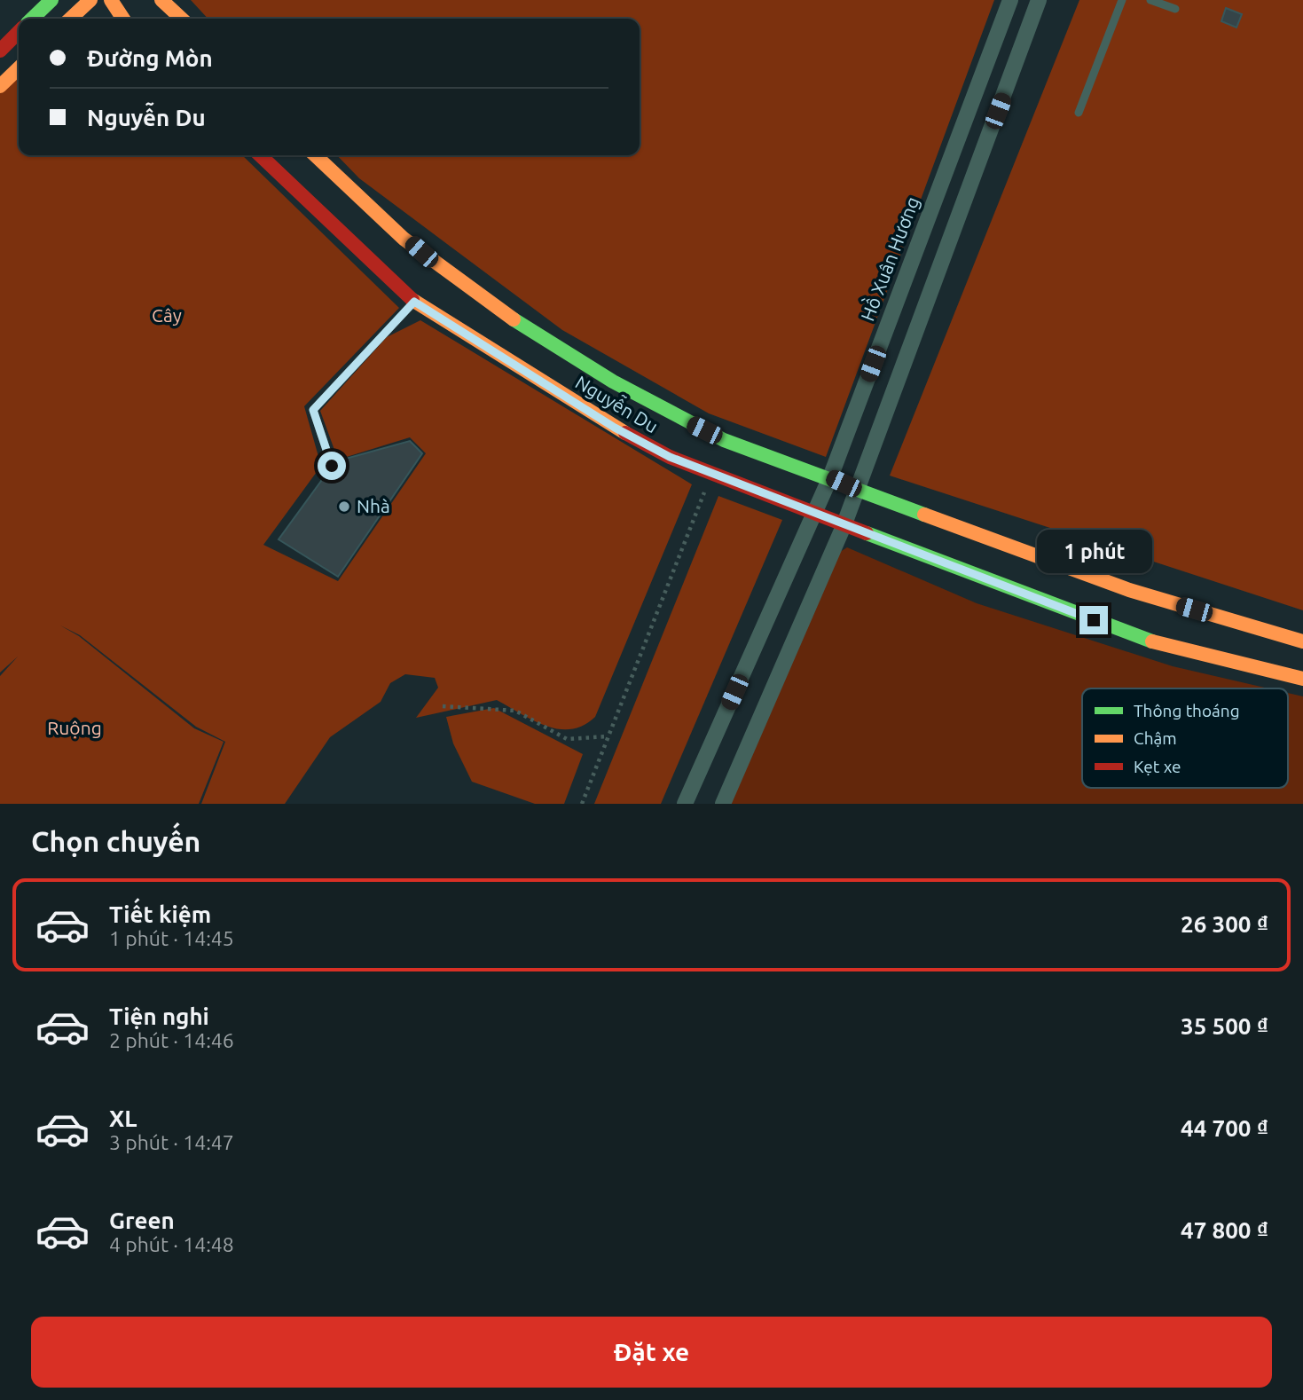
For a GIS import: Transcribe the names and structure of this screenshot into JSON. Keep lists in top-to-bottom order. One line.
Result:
{"streets":{"street":["Hồ Xuân Hương","Nguyễn Du"]},"crossings":[["Hồ Xuân Hương","Nguyễn Du"]],"parks":["Cây","Ruộng"],"places":["Nhà"],"legend":["Thông thoáng","Chậm","Kẹt xe"],"page":{"banner":["Đường Mòn","Nguyễn Du"],"bubble":"1 phút","heading":"Chọn chuyến","list":[{"name":"Tiết kiệm","note":"1 phút · 14:45","value":"26 300 ₫"},{"name":"Tiện nghi","note":"2 phút · 14:46","value":"35 500 ₫"},{"name":"XL","note":"3 phút · 14:47","value":"44 700 ₫"},{"name":"Green","note":"4 phút · 14:48","value":"47 800 ₫"}],"buttons":"Đặt xe"}}
